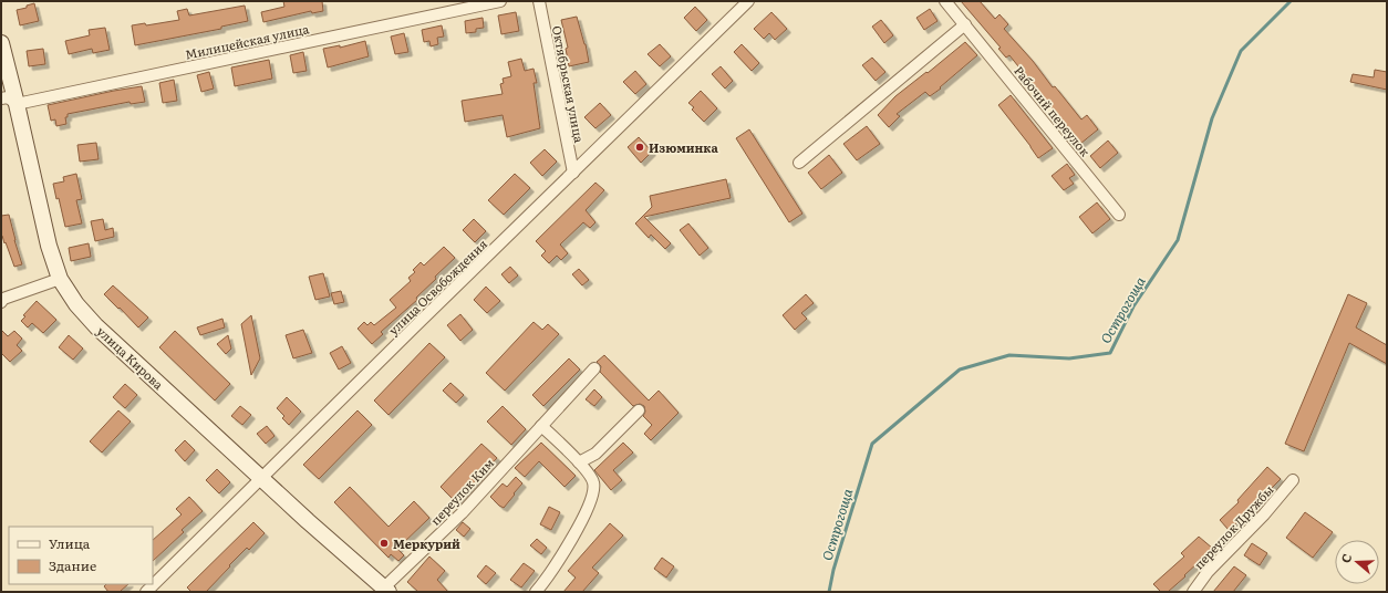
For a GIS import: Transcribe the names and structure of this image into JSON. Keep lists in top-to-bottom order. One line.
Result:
{"streets":{"main road":["улица Кирова"],"street":["Милицейская улица","Октябрьская улица","Рабочий переулок","улица Освобождения","переулок Ким","переулок Дружбы"]},"crossings":[["Милицейская улица","улица Кирова"],["Октябрьская улица","улица Освобождения"],["улица Освобождения","улица Кирова"],["улица Кирова","переулок Ким"]],"water":["Острогоща"],"places":["Изюминка","Меркурий"],"legend":["Улица","Здание"],"north":"left"}
